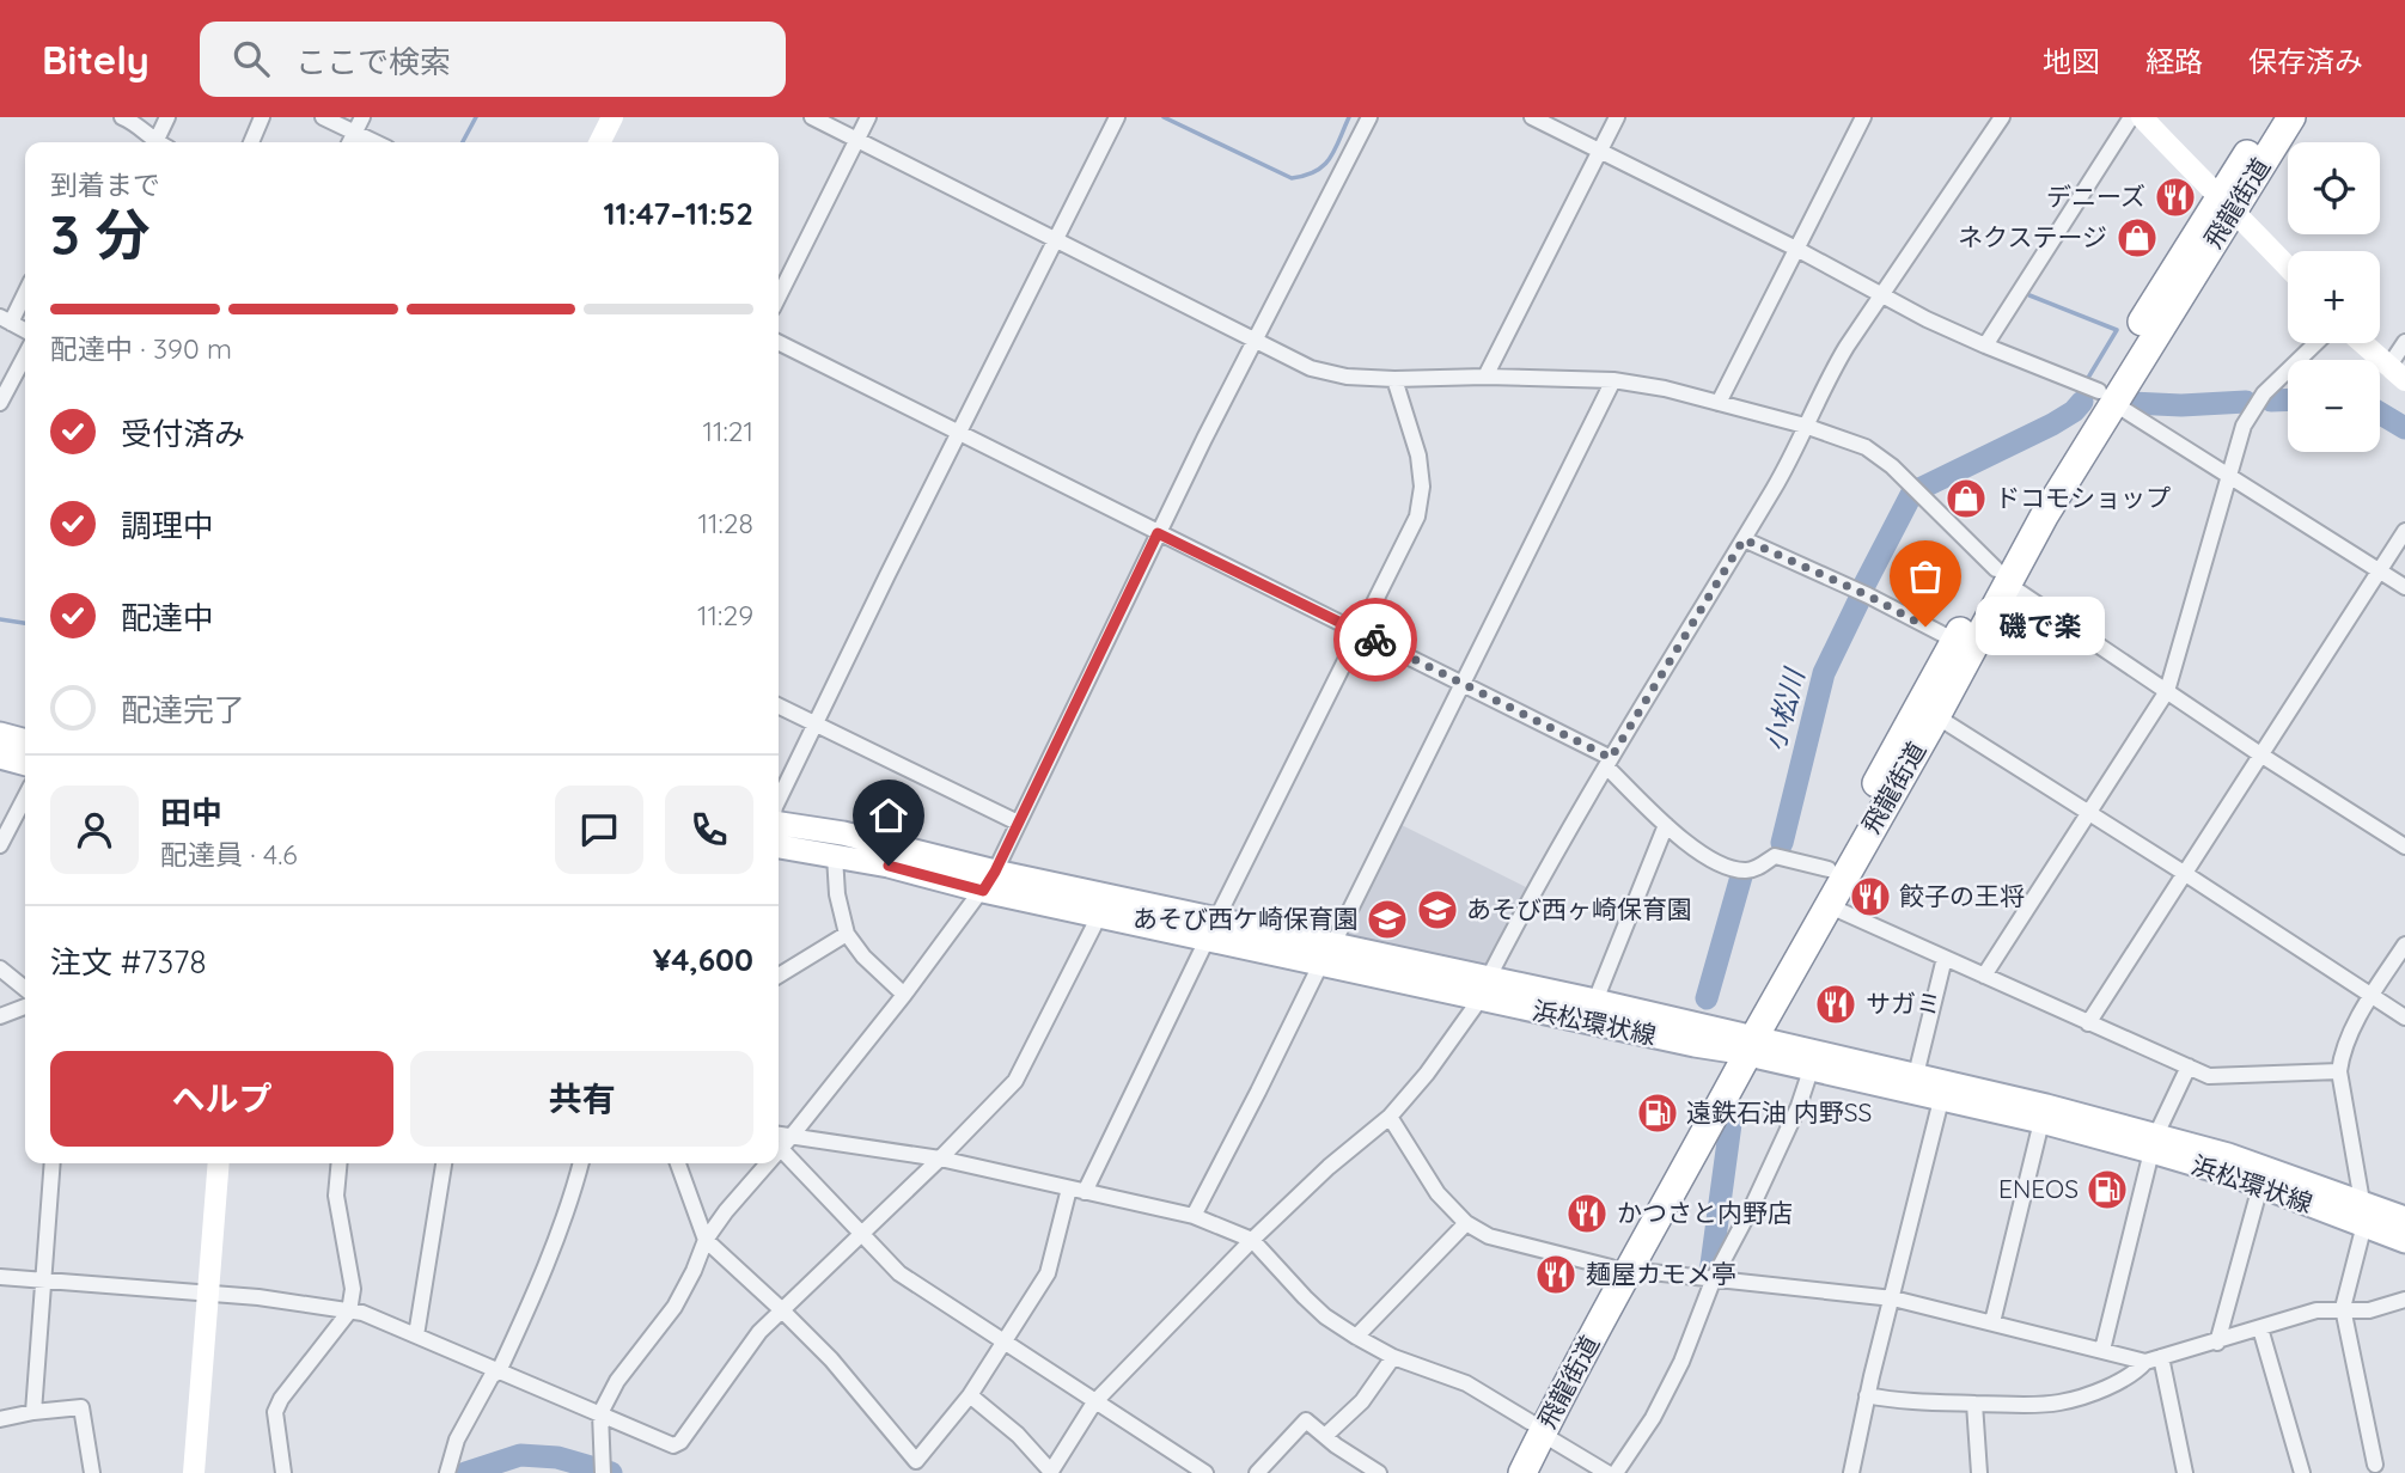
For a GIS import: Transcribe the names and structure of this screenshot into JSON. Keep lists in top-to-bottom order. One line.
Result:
{"streets":{"highway":["飛龍街道"],"main road":["浜松環状線"]},"crossings":[["飛龍街道","浜松環状線"]],"water":["小松川"],"places":{"restaurant":["デニーズ","餃子の王将","サガミ","かつさと内野店","麺屋カモメ亭"],"shop":["ネクステージ","ドコモショップ"],"other":["磯で楽"],"school or university":["あそび西ヶ崎保育園","あそび西ケ崎保育園"],"fuel station":["遠鉄石油 内野SS","ENEOS"]},"page":{"header":"Bitely","search":"ここで検索","nav":["地図","経路","保存済み"],"map_buttons":["+","−"],"heading":["3 分","到着まで","11:47–11:52"],"panel":["田中","配達員 · 4.6","注文 #7378","¥4,600"],"bar":"配達中 · 390 m","list":[["受付済み","11:21"],["調理中","11:28"],["配達中","11:29"],"配達完了"],"bubble":"磯で楽","buttons":["ヘルプ","共有"]}}
